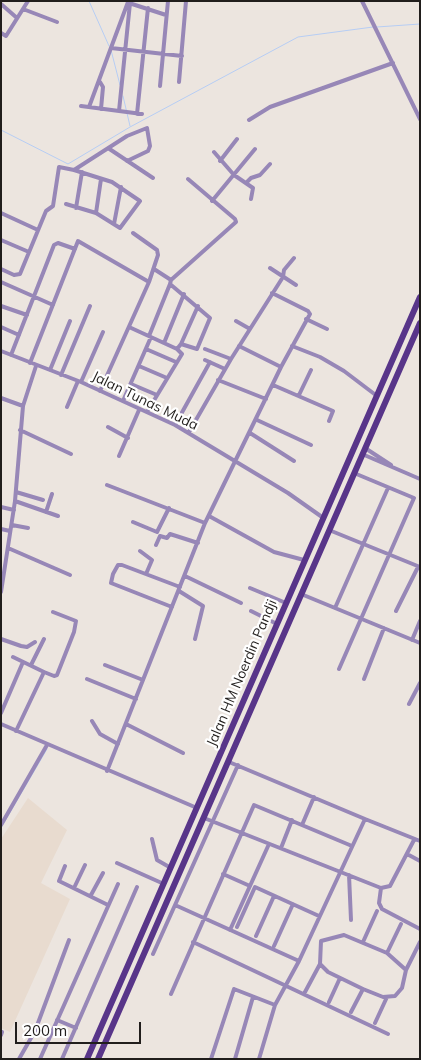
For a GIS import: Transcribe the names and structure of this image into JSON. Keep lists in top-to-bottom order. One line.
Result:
{"streets":{"main road":["Jalan HM Noerdin Pandji"],"street":["Jalan Tunas Muda"]},"crossings":[["Jalan Tunas Muda","Jalan HM Noerdin Pandji"]],"scale_bar":"200 m"}
